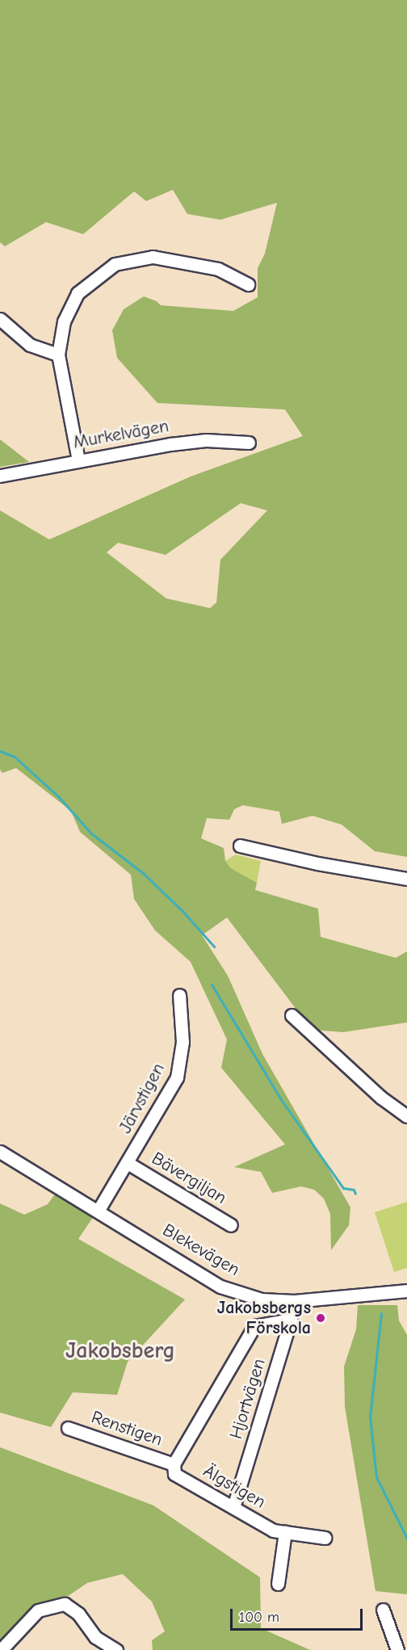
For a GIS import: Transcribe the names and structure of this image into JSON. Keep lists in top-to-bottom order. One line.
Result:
{"streets":{"street":["Murkelvägen","Järvstigen","Bävergiljan","Blekevägen","Hjortvägen","Renstigen","Älgstigen"]},"crossings":[["Järvstigen","Bävergiljan"],["Järvstigen","Blekevägen"],["Blekevägen","Hjortvägen"],["Hjortvägen","Älgstigen"],["Renstigen","Älgstigen"]],"districts":["Jakobsberg"],"places":["Jakobsbergs Förskola"],"scale_bar":"100 m"}
